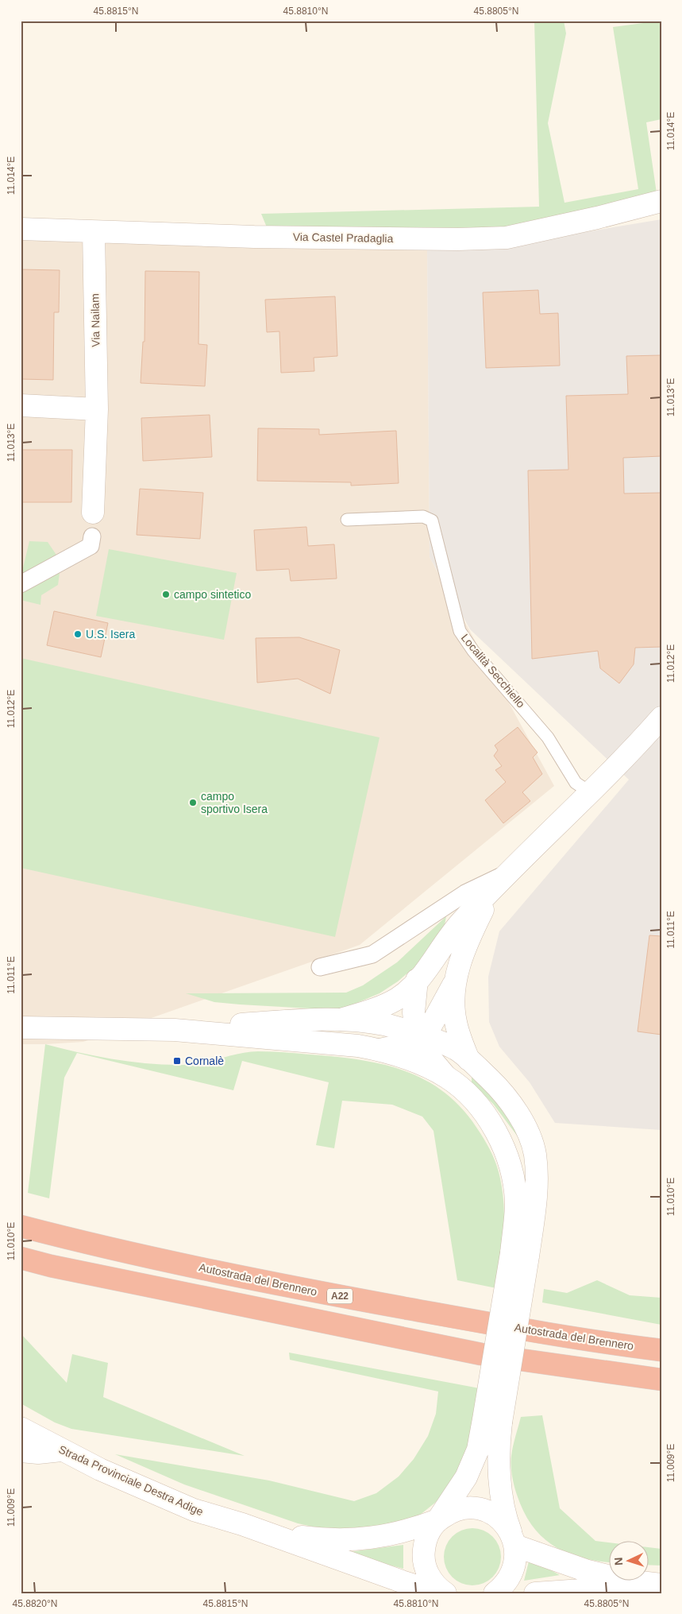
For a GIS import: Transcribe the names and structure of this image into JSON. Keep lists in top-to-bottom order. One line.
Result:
{"streets":{"highway":["Autostrada del Brennero","A22"],"street":["Via Castel Pradaglia","Via Nailam","Strada Provinciale Destra Adige"],"lane":["Località Secchiello"]},"crossings":[["Via Castel Pradaglia","Via Nailam"]],"places":{"other":["campo sintetico","U.S. Isera","campo sportivo Isera"],"transit":["Cornalè"]},"north":"left","coordinates":["45.8815°N","45.8810°N","45.8805°N","11.014°E","11.013°E","11.012°E","11.011°E","11.010°E","11.009°E","45.8820°N"]}
